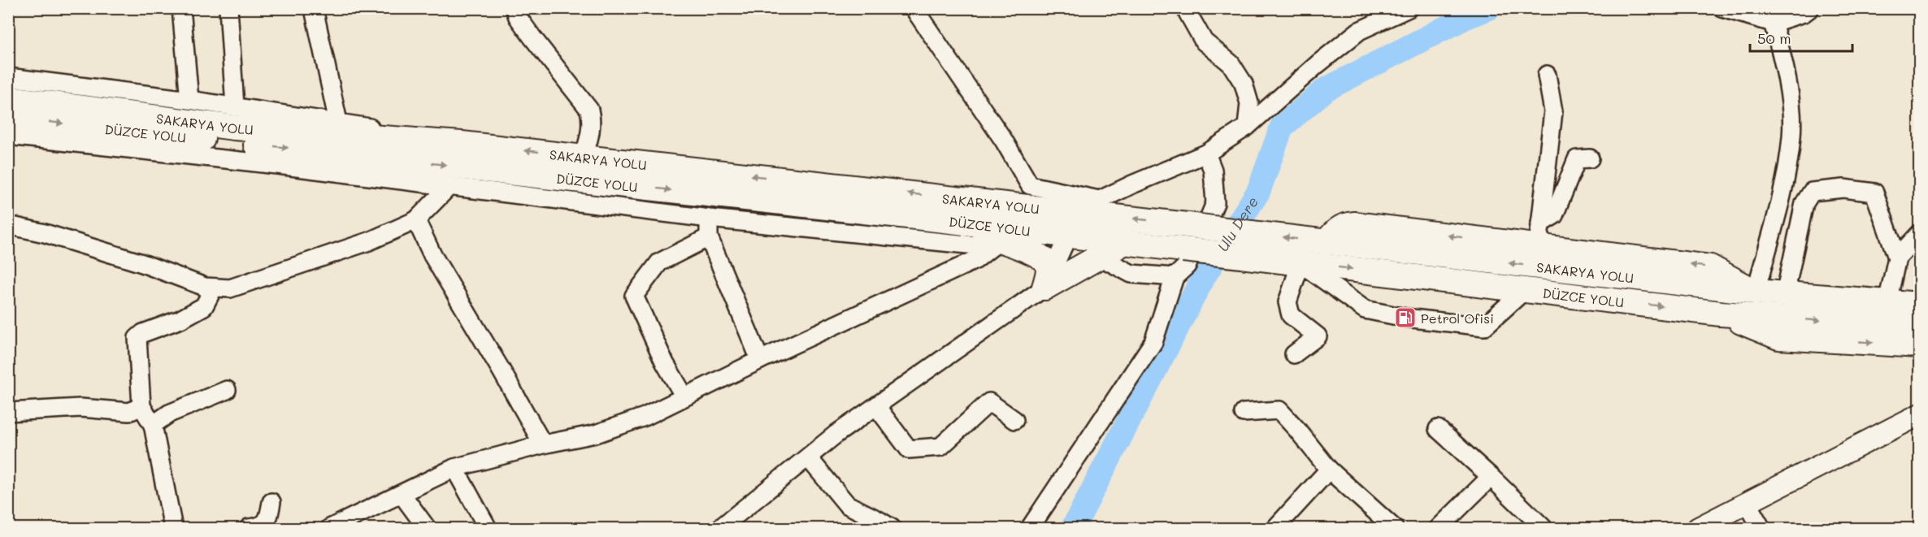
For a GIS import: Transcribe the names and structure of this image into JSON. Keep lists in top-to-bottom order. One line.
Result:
{"streets":{"highway":["SAKARYA YOLU","DÜZCE YOLU"]},"crossings":[["SAKARYA YOLU","DÜZCE YOLU"]],"water":["Ulu Dere"],"places":{"fuel station":["Petrol Ofisi"]},"scale_bar":"50 m"}
